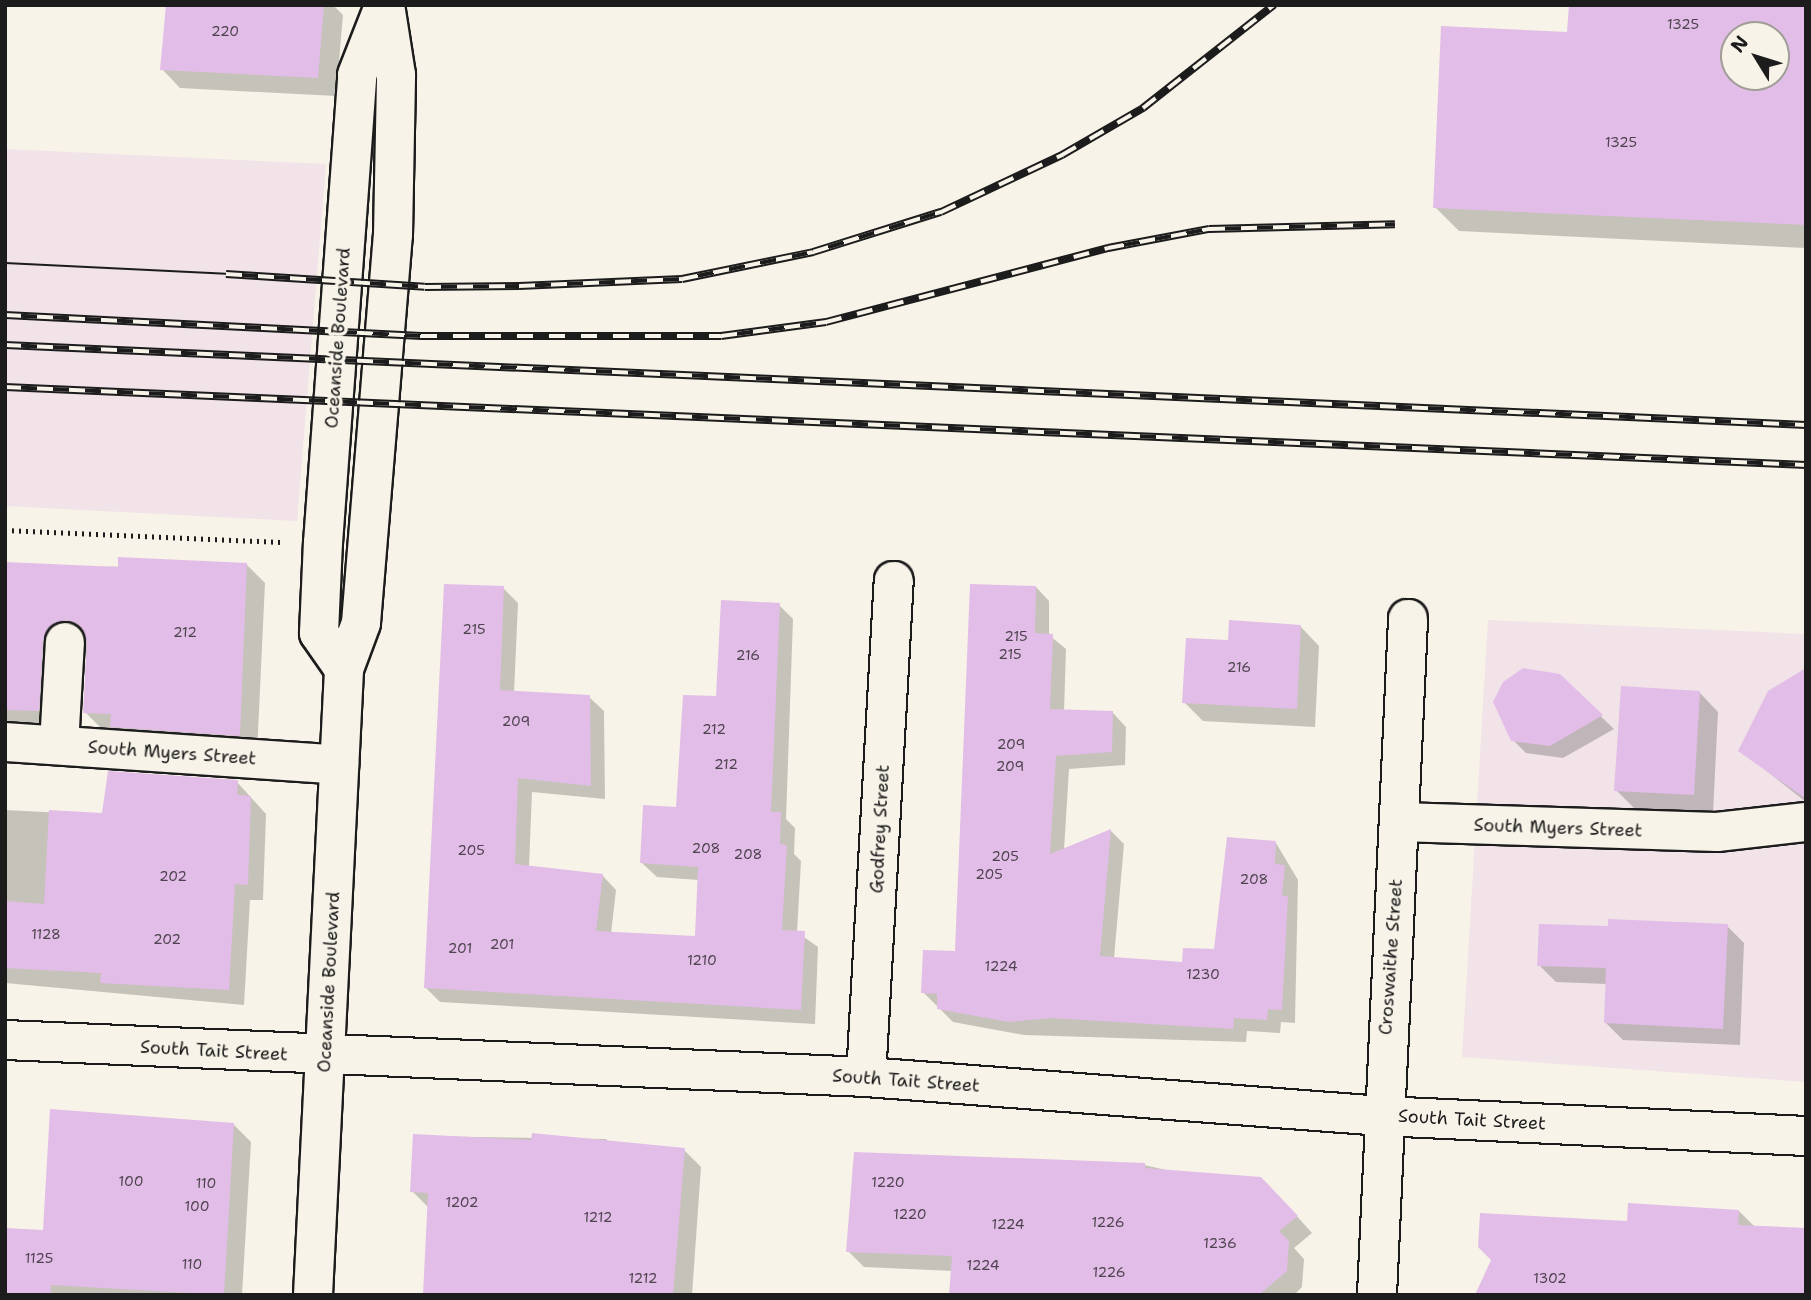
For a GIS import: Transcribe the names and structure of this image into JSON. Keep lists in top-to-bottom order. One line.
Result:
{"streets":{"street":["Oceanside Boulevard","South Myers Street","Godfrey Street","Croswaithe Street","South Tait Street"]},"crossings":[["Oceanside Boulevard","South Myers Street"],["Oceanside Boulevard","South Tait Street"],["South Myers Street","Croswaithe Street"],["Godfrey Street","South Tait Street"],["Croswaithe Street","South Tait Street"]],"house_numbers":["1325","220","1325","215","212","215","215","216","216","209","212","209","212","209","208","205","208","205","205","202","208","1128","202","201","201","1210","1224","1230","100","1220","110","1202","100","1220","1212","1226","1224","1236","1125","110","1224","1226","1212","1302"],"north":"top left"}
